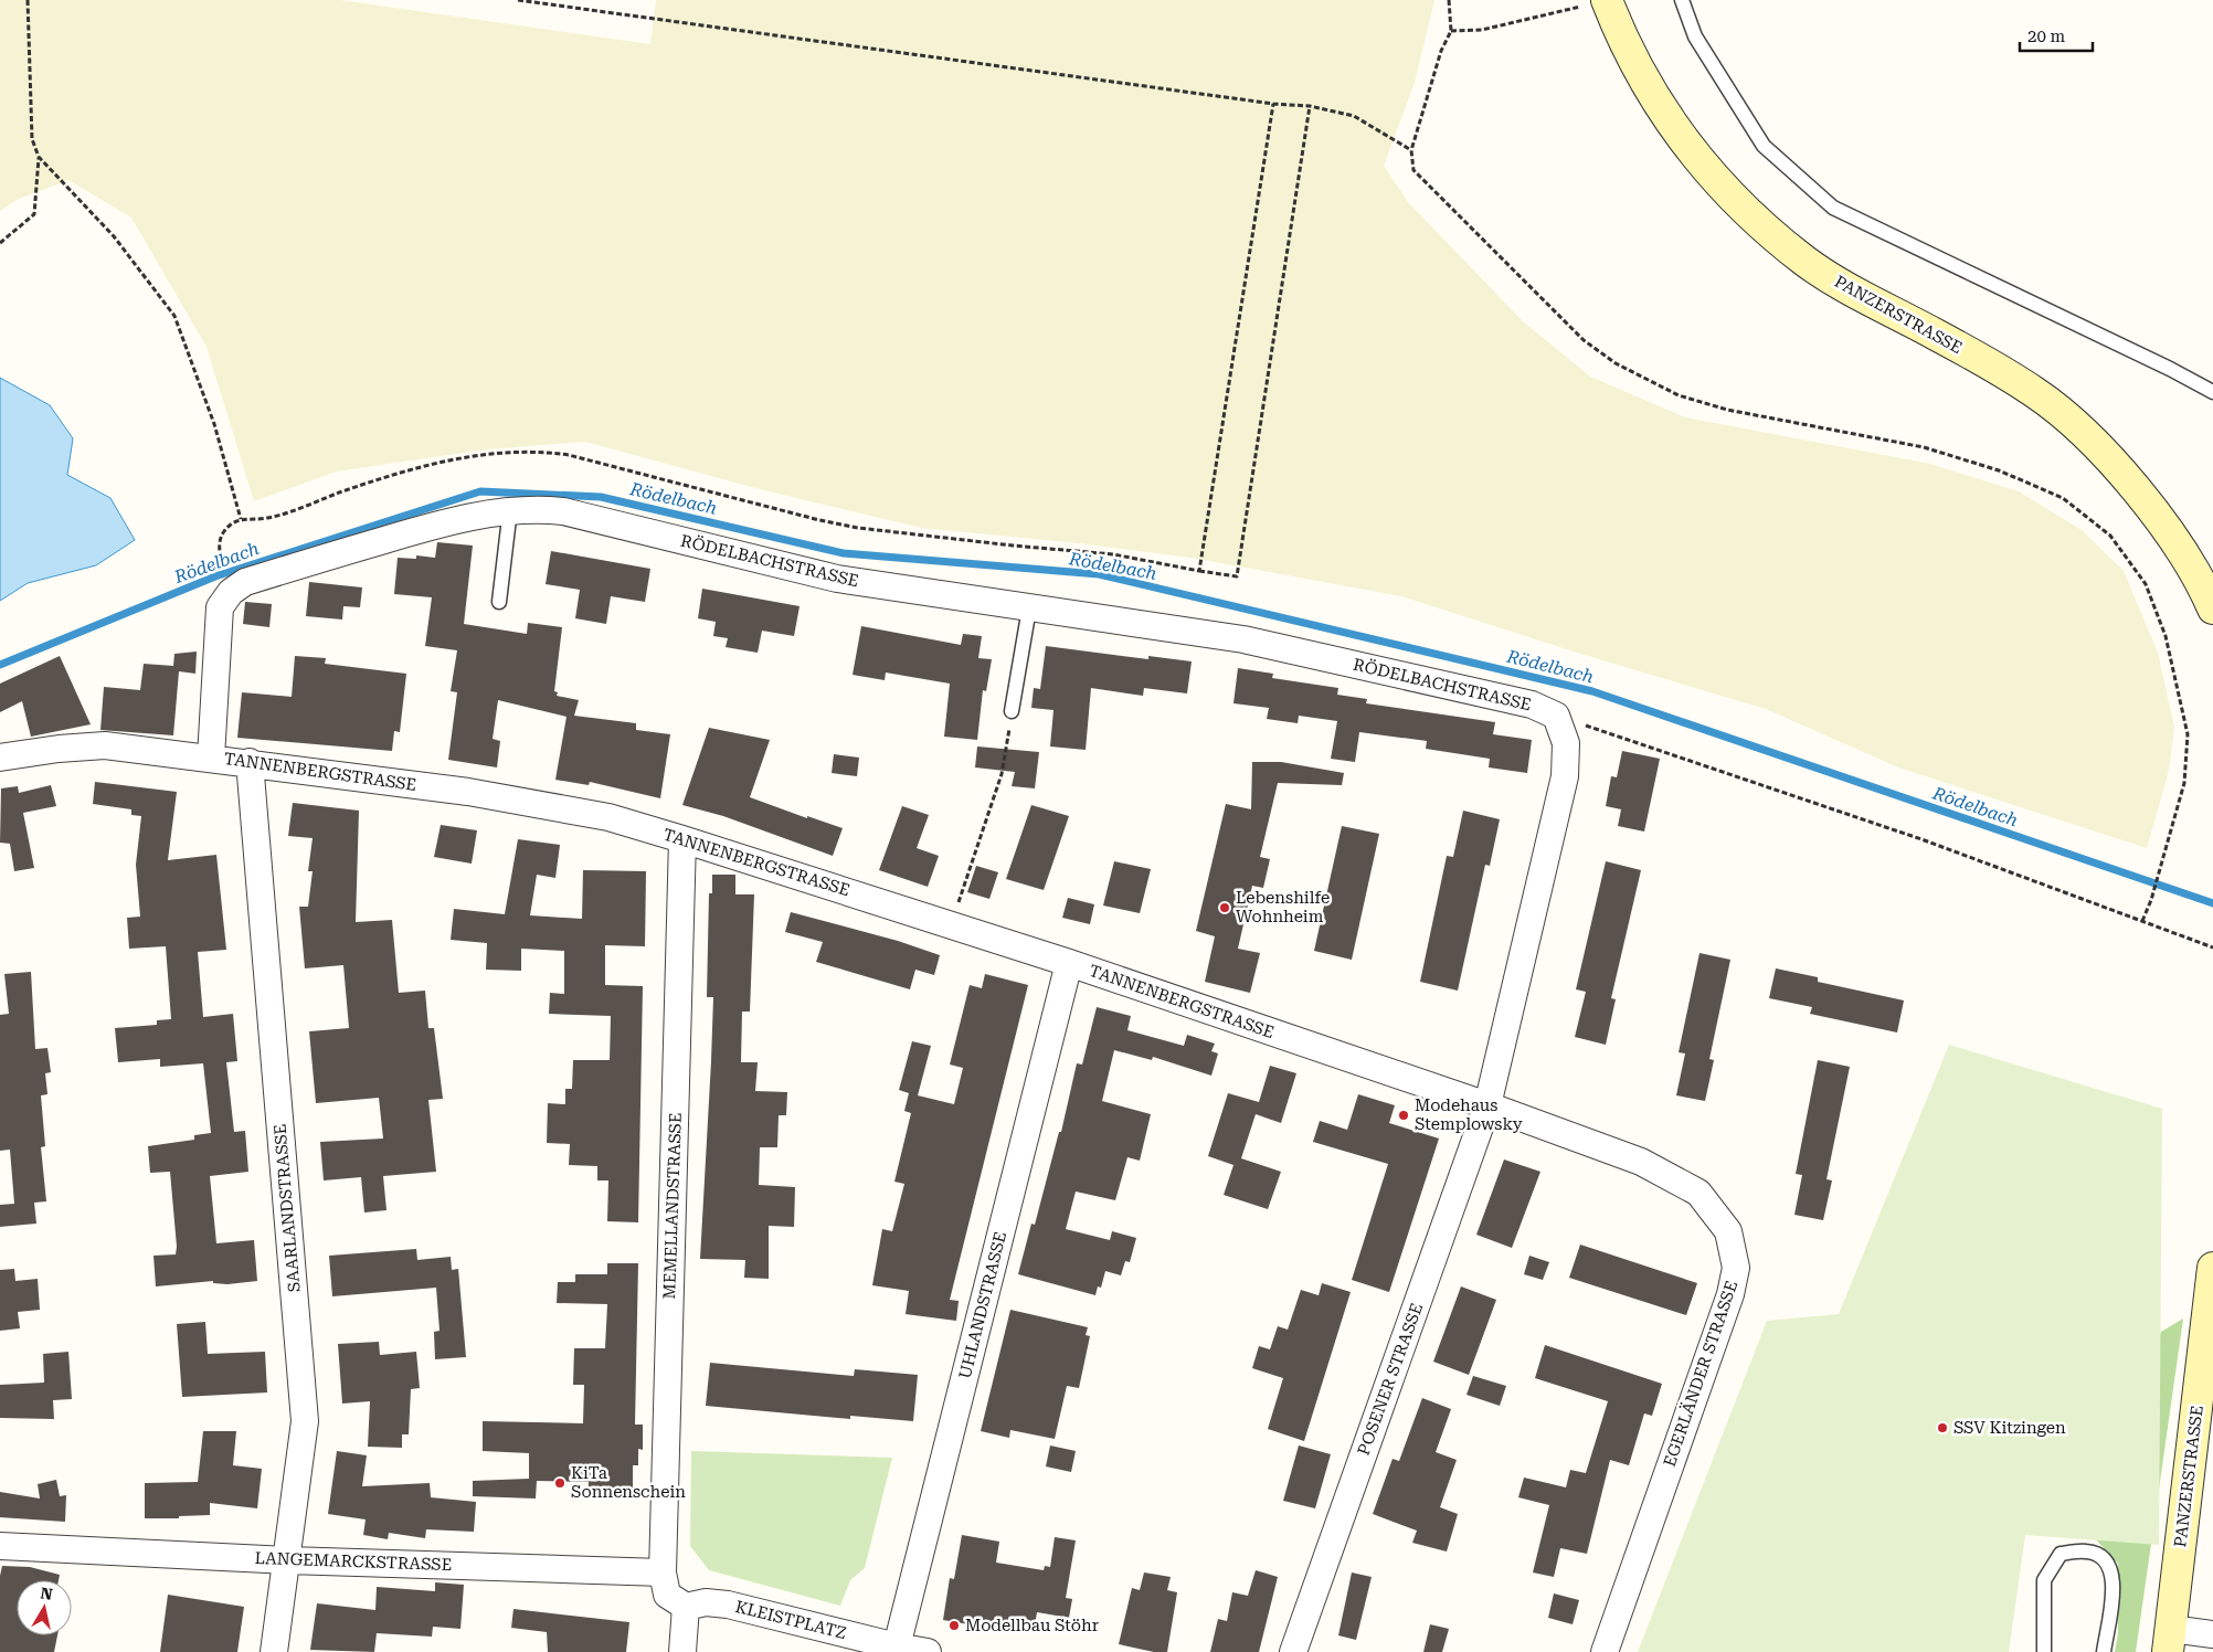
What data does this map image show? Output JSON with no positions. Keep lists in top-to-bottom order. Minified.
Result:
{"streets":{"main road":["PANZERSTRASSE"],"street":["RÖDELBACHSTRASSE","TANNENBERGSTRASSE","MEMELLANDSTRASSE","SAARLANDSTRASSE","UHLANDSTRASSE","EGERLÄNDER STRASSE","POSENER STRASSE","LANGEMARCKSTRASSE","KLEISTPLATZ"]},"crossings":[["RÖDELBACHSTRASSE","TANNENBERGSTRASSE"],["TANNENBERGSTRASSE","MEMELLANDSTRASSE"],["TANNENBERGSTRASSE","SAARLANDSTRASSE"],["TANNENBERGSTRASSE","UHLANDSTRASSE"],["TANNENBERGSTRASSE","EGERLÄNDER STRASSE"],["TANNENBERGSTRASSE","POSENER STRASSE"],["MEMELLANDSTRASSE","LANGEMARCKSTRASSE"],["SAARLANDSTRASSE","LANGEMARCKSTRASSE"],["UHLANDSTRASSE","KLEISTPLATZ"],["EGERLÄNDER STRASSE","POSENER STRASSE"]],"water":["Rödelbach"],"places":["Lebenshilfe Wohnheim","Modehaus Stemplowsky","SSV Kitzingen","KiTa Sonnenschein","Modellbau Stöhr"],"scale_bar":"20 m","north":"top"}
